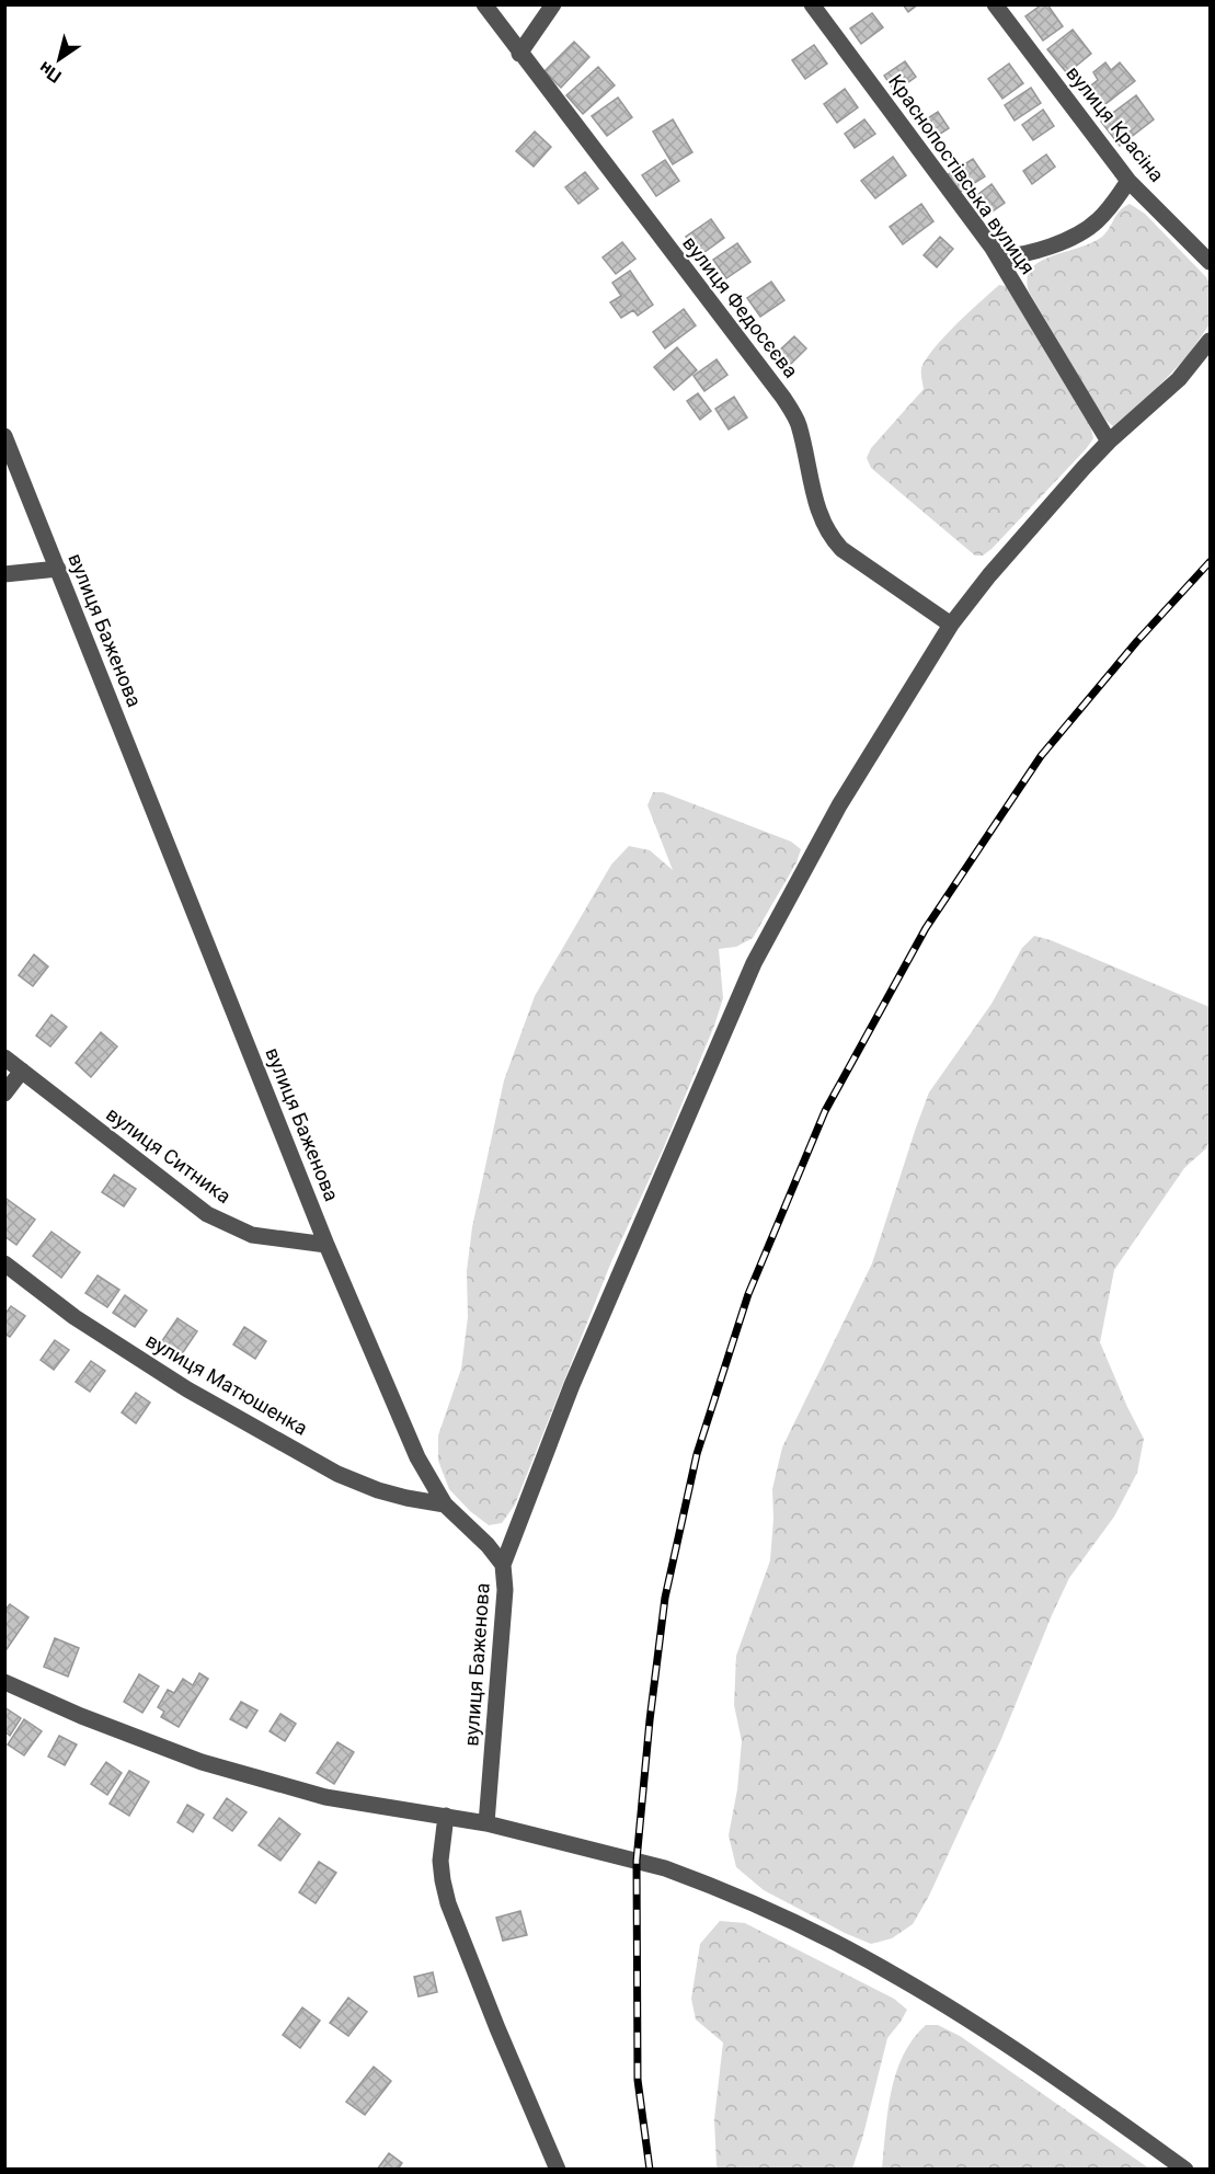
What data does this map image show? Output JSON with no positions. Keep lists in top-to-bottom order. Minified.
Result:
{"streets":{"street":["вулиця Красіна","Краснопостівська вулиця","вулиця Федосєєва","вулиця Баженова","вулиця Ситника","вулиця Матюшенка"]},"crossings":[["вулиця Баженова","вулиця Ситника"],["вулиця Баженова","вулиця Матюшенка"]],"north":"bottom left"}
